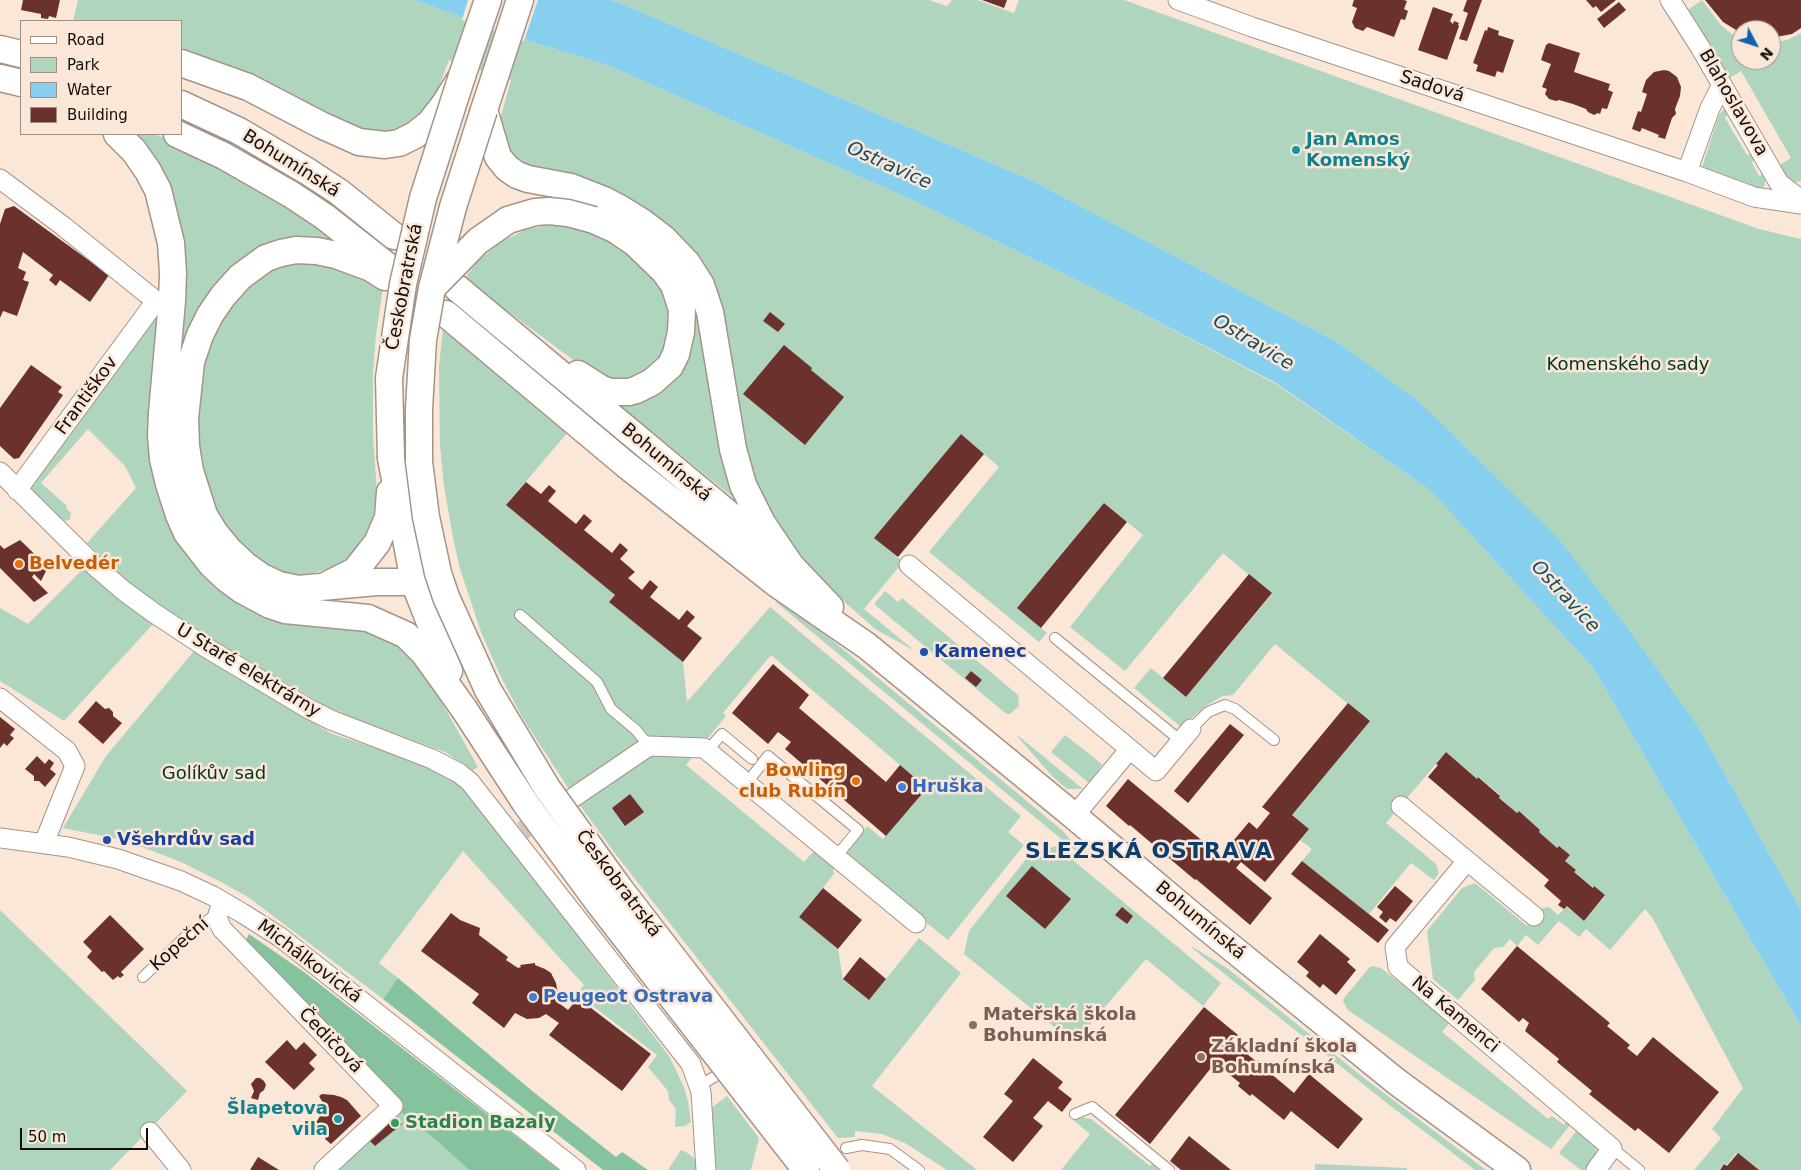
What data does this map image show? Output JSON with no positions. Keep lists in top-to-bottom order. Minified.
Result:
{"streets":{"main road":["Bohumínská","Českobratrská"],"street":["Sadová","Blahoslavova","Františkov","U Staré elektrárny","Michálkovická","Na Kamenci","Čedičová"],"lane":["Kopeční"]},"crossings":[["Františkov","U Staré elektrárny"],["Kopeční","Michálkovická"],["Kopeční","Čedičová"],["Michálkovická","Čedičová"]],"districts":["SLEZSKÁ OSTRAVA"],"water":["Ostravice"],"parks":["Komenského sady","Golíkův sad"],"places":["Jan Amos Komenský","Belvedér","Kamenec","Bowling club Rubín","Hruška","Všehrdův sad","Peugeot Ostrava","Mateřská škola Bohumínská","Základní škola Bohumínská","Šlapetova vila","Stadion Bazaly"],"legend":["Road","Park","Water","Building"],"scale_bar":"50 m","north":"bottom right"}
